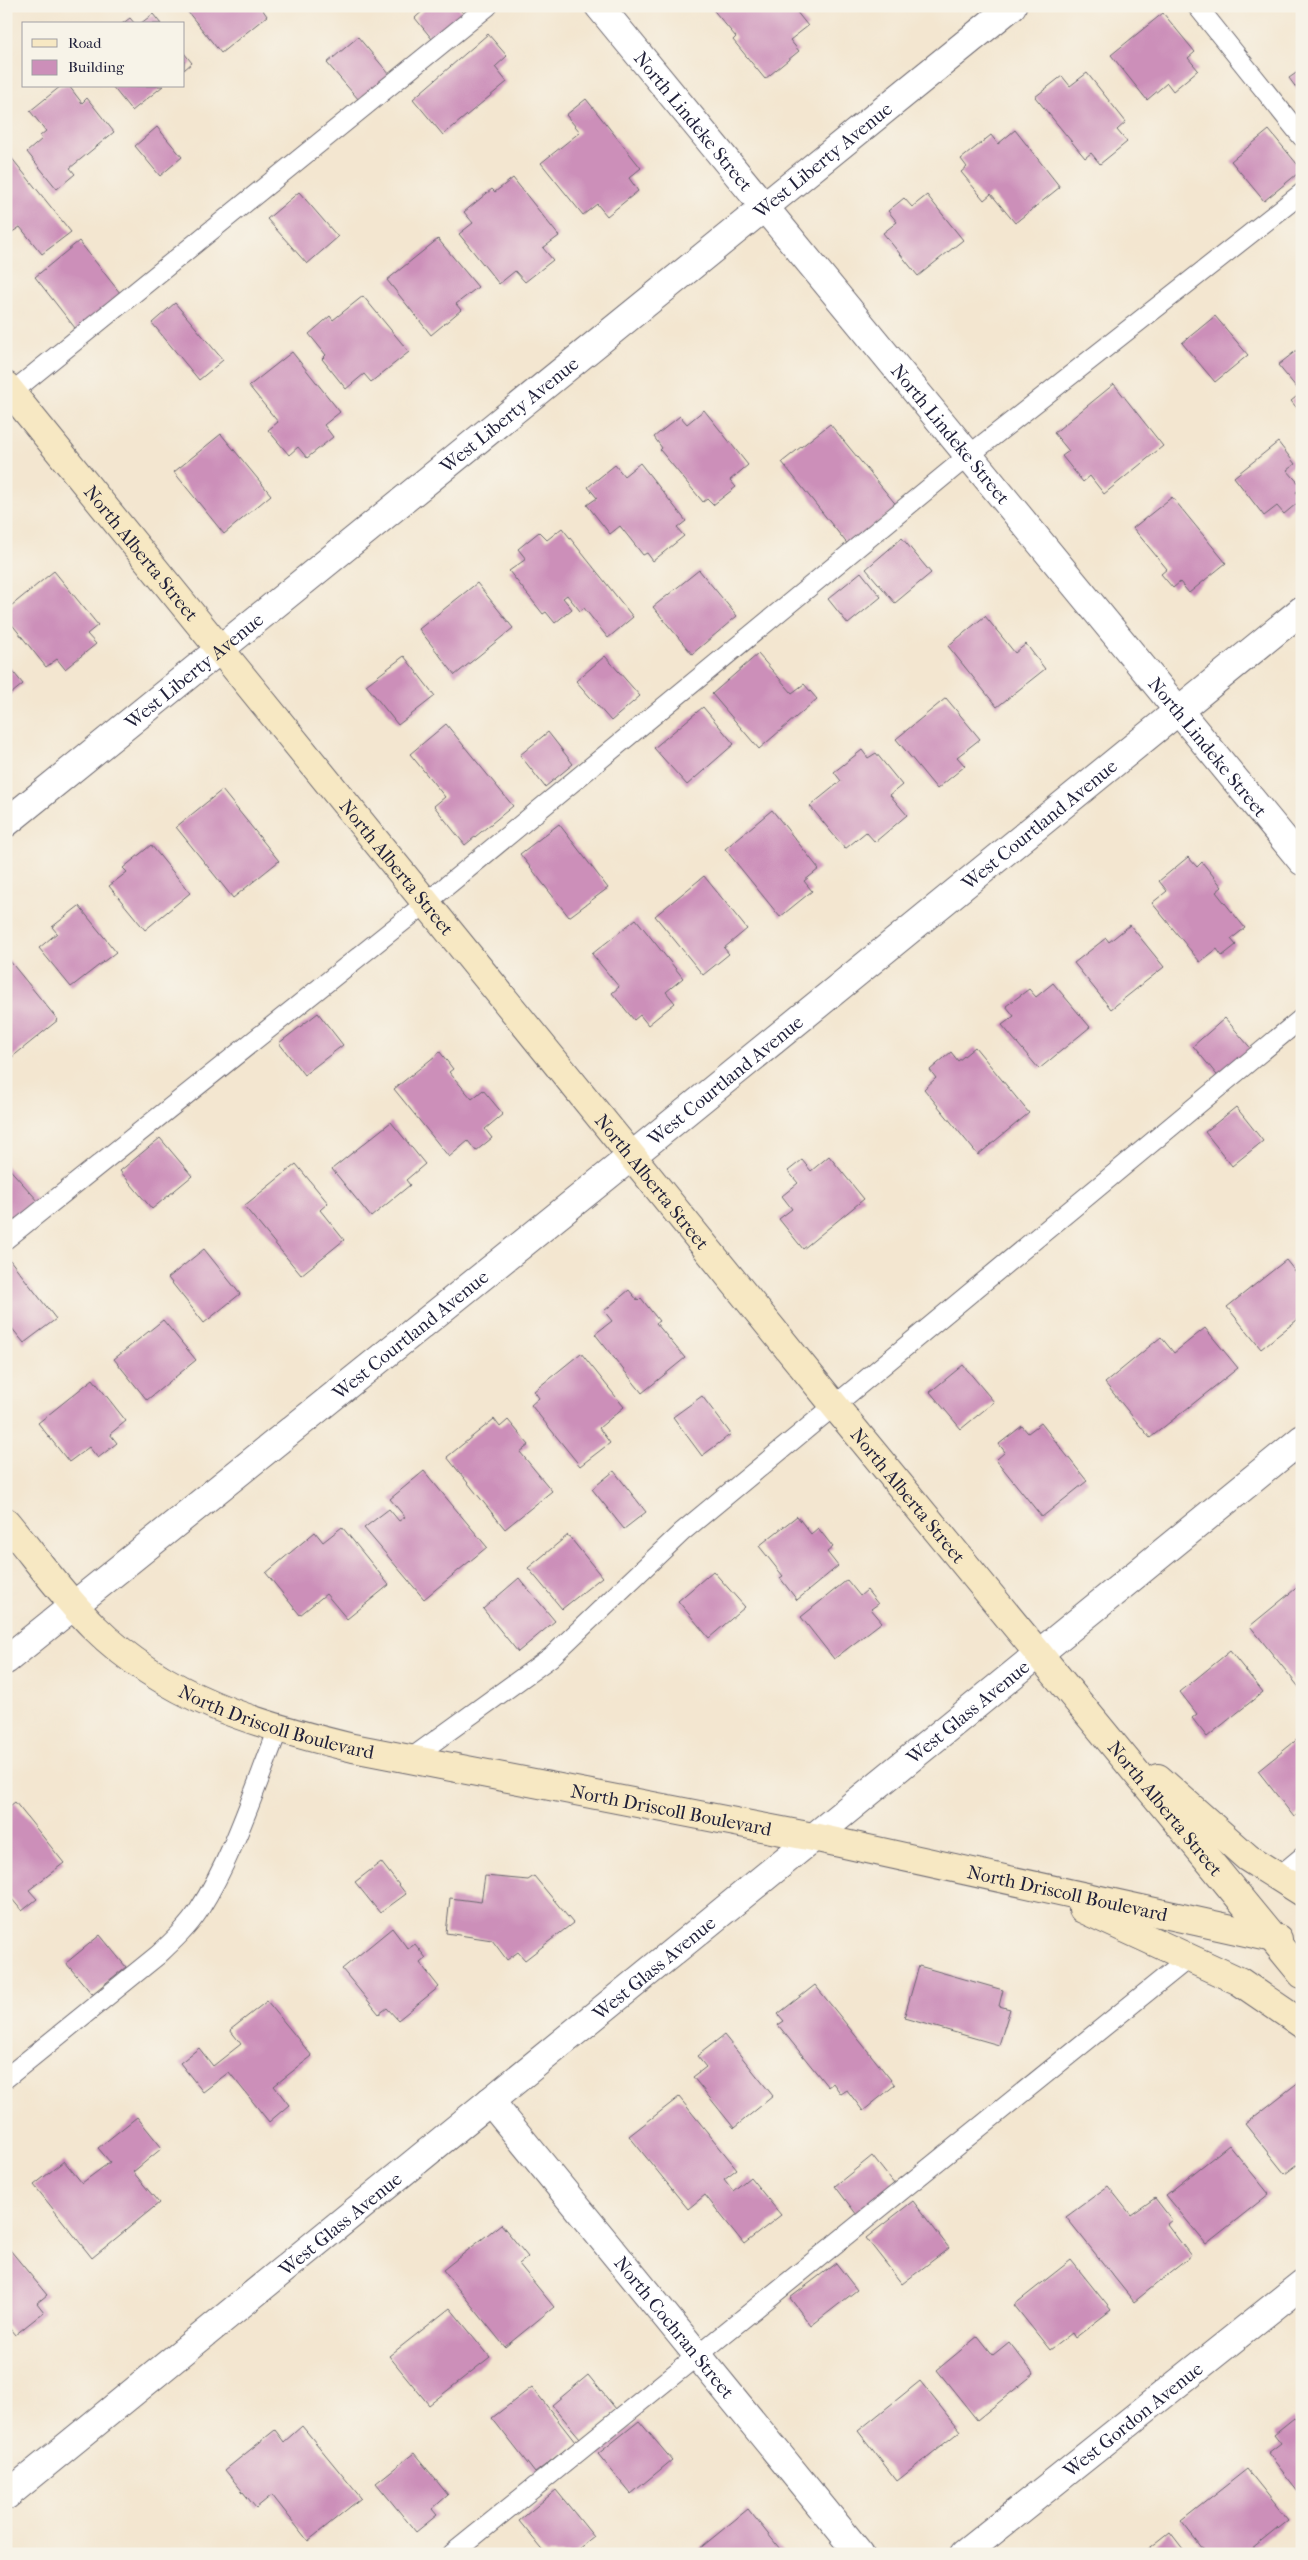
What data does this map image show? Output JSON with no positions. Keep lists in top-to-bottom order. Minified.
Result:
{"streets":{"main road":["North Alberta Street","North Driscoll Boulevard"],"street":["North Lindeke Street","West Liberty Avenue","West Courtland Avenue","West Glass Avenue","North Cochran Street","West Gordon Avenue"]},"crossings":[["North Lindeke Street","West Liberty Avenue"],["North Lindeke Street","West Courtland Avenue"],["West Liberty Avenue","North Alberta Street"],["North Alberta Street","West Courtland Avenue"],["North Alberta Street","West Glass Avenue"],["North Alberta Street","North Driscoll Boulevard"],["West Courtland Avenue","North Driscoll Boulevard"],["West Glass Avenue","North Driscoll Boulevard"],["West Glass Avenue","North Cochran Street"]],"legend":["Road","Building"]}
